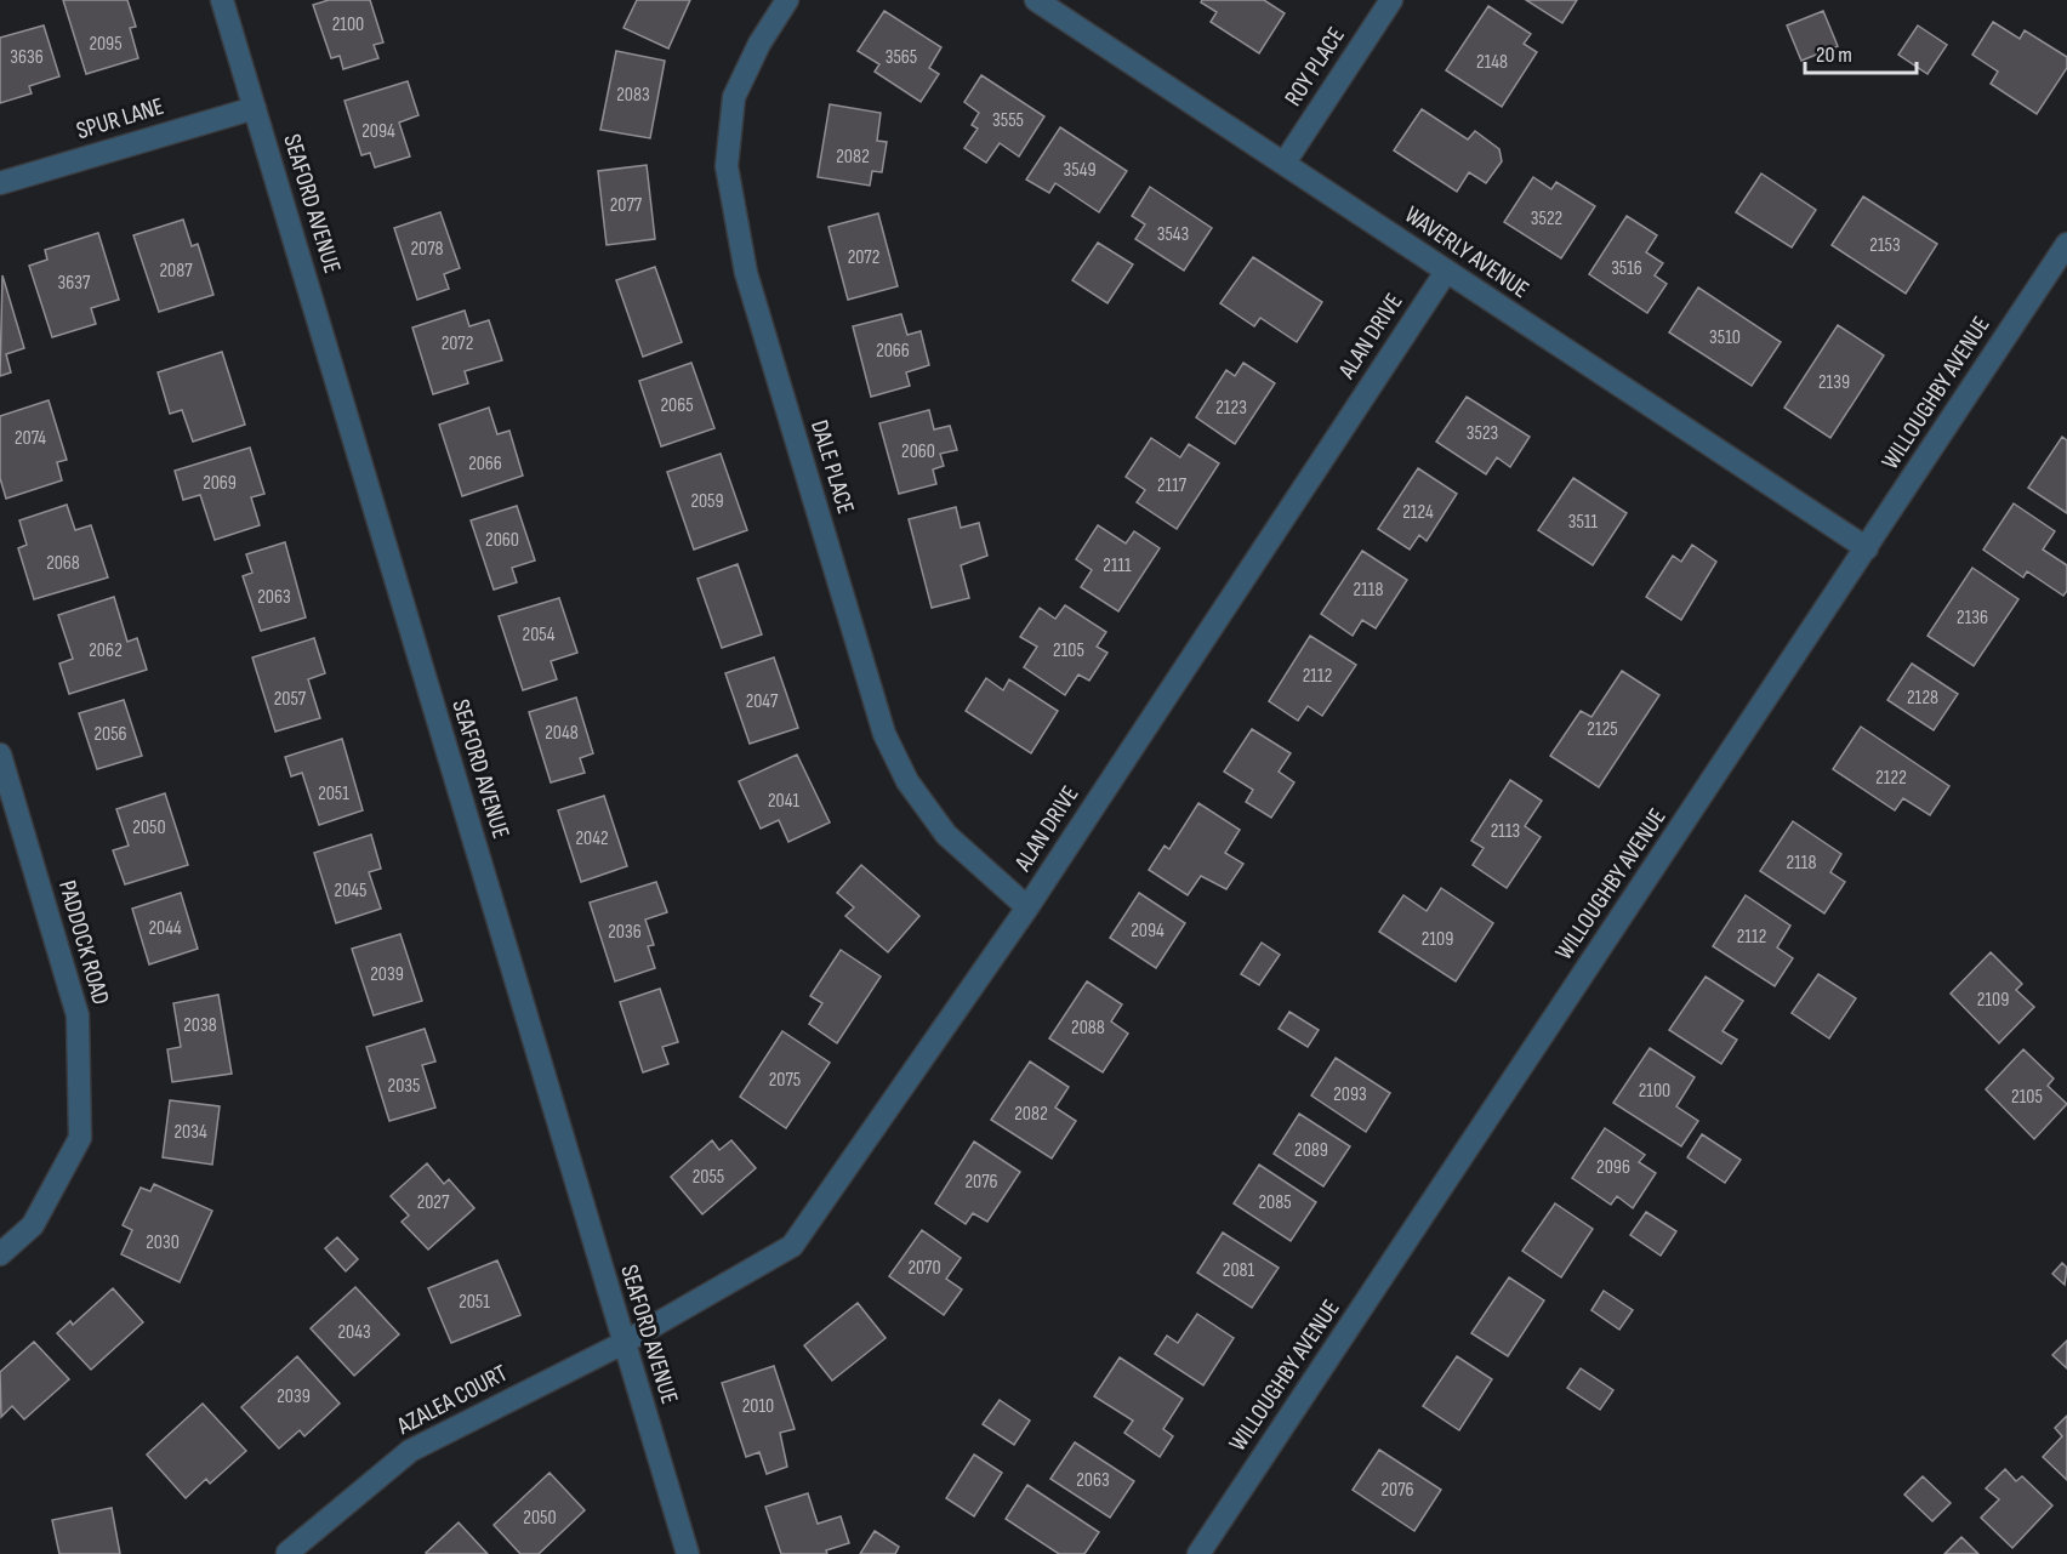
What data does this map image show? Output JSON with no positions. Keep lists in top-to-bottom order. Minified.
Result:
{"streets":{"street":["ROY PLACE","SPUR LANE","SEAFORD AVENUE","WAVERLY AVENUE","ALAN DRIVE","WILLOUGHBY AVENUE","DALE PLACE","PADDOCK ROAD","AZALEA COURT"]},"crossings":[["ROY PLACE","WAVERLY AVENUE"],["SPUR LANE","SEAFORD AVENUE"],["SEAFORD AVENUE","ALAN DRIVE"],["SEAFORD AVENUE","AZALEA COURT"],["WAVERLY AVENUE","ALAN DRIVE"],["WAVERLY AVENUE","WILLOUGHBY AVENUE"],["ALAN DRIVE","DALE PLACE"],["ALAN DRIVE","AZALEA COURT"]],"house_numbers":["2100","2095","3636","3565","2148","2083","3555","2094","2082","3549","2077","3522","3543","2153","2078","2072","3516","2087","3637","3510","2072","2066","2139","2065","2123","3523","2074","2060","2066","2069","2117","2059","2124","3511","2060","2068","2111","2118","2063","2136","2054","2062","2105","2112","2128","2057","2047","2125","2048","2056","2122","2051","2041","2050","2113","2042","2118","2045","2044","2094","2036","2112","2109","2039","2109","2038","2088","2075","2035","2100","2093","2105","2082","2034","2089","2096","2055","2076","2027","2085","2030","2070","2081","2051","2043","2039","2010","2063","2076","2050"],"scale_bar":"20 m"}
